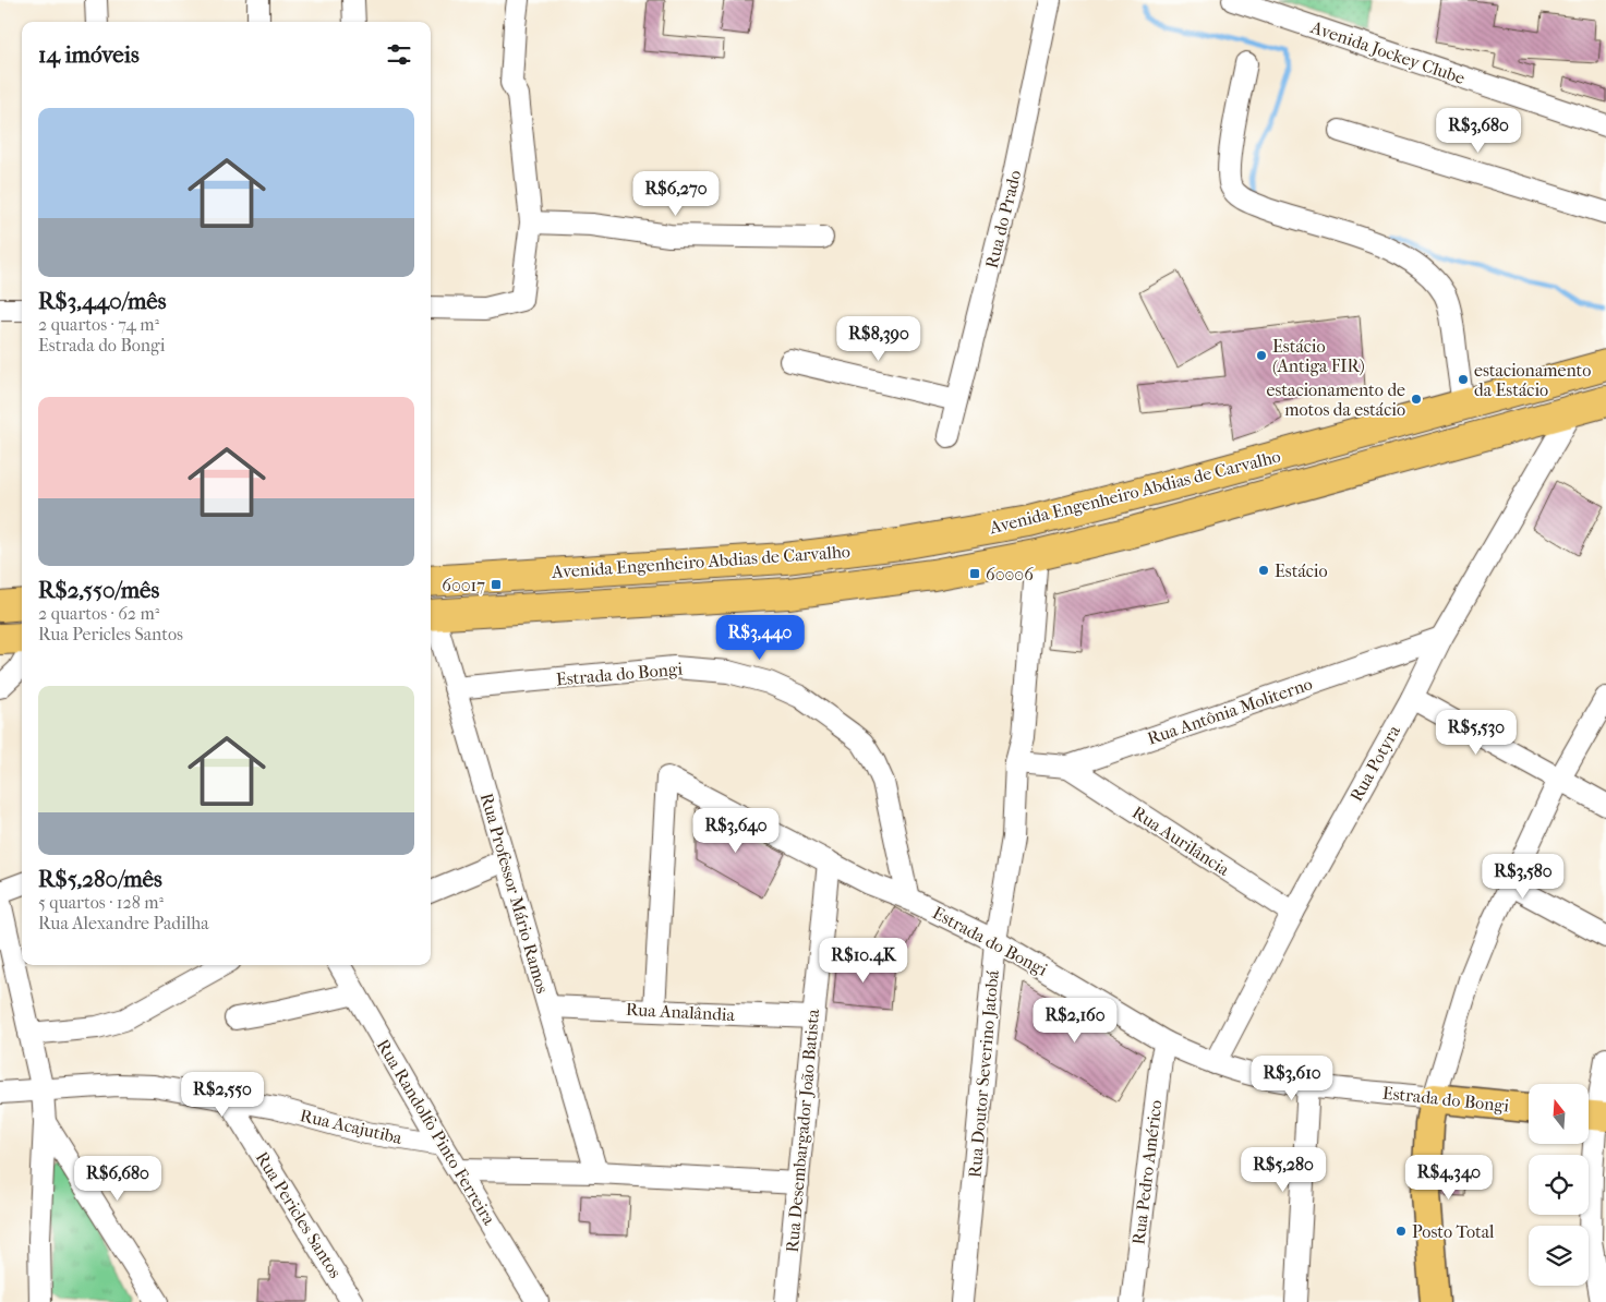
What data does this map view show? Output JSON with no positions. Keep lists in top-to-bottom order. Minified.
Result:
{"streets":{"highway":["Avenida Engenheiro Abdias de Carvalho"],"main road":["Estrada do Bongi"],"street":["Avenida Jockey Clube","Rua do Prado","Rua Antônia Moliterno","Rua Potyra","Rua Aurilância","Rua Professor Mário Ramos","Rua Analândia","Rua Doutor Severino Jatobá","Rua Acajutiba","Rua Desembargador João Batista","Rua Randolfo Pinto Ferreira","Rua Pedro Américo","Rua Pericles Santos"]},"crossings":[["Avenida Engenheiro Abdias de Carvalho","Rua Potyra"],["Avenida Engenheiro Abdias de Carvalho","Rua Doutor Severino Jatobá"],["Estrada do Bongi","Rua Potyra"],["Estrada do Bongi","Rua Professor Mário Ramos"],["Estrada do Bongi","Rua Analândia"],["Estrada do Bongi","Rua Doutor Severino Jatobá"],["Estrada do Bongi","Rua Desembargador João Batista"],["Estrada do Bongi","Rua Pedro Américo"],["Rua Antônia Moliterno","Rua Potyra"],["Rua Antônia Moliterno","Rua Aurilância"],["Rua Antônia Moliterno","Rua Doutor Severino Jatobá"],["Rua Potyra","Rua Aurilância"],["Rua Professor Mário Ramos","Rua Analândia"],["Rua Analândia","Rua Desembargador João Batista"],["Rua Acajutiba","Rua Randolfo Pinto Ferreira"],["Rua Acajutiba","Rua Pericles Santos"]],"places":{"other":["Estácio (Antiga FIR)","estacionamento da Estácio","estacionamento de motos da estácio","Estácio","Posto Total"],"transit":["60006","60017"]},"north":"top","page":{"heading":"14 imóveis","list":[{"name":"R$3,440/mês","note":"2 quartos · 74 m² · Estrada do Bongi"},{"name":"R$2,550/mês","note":"2 quartos · 62 m² · Rua Pericles Santos"},{"name":"R$5,280/mês","note":"5 quartos · 128 m² · Rua Alexandre Padilha"}],"price":["R$3,680","R$6,270","R$8,390","R$3,440","R$5,530","R$3,640","R$3,580","R$10.4K","R$2,160","R$3,610","R$2,550","R$5,280","R$4,340","R$6,680"]}}
